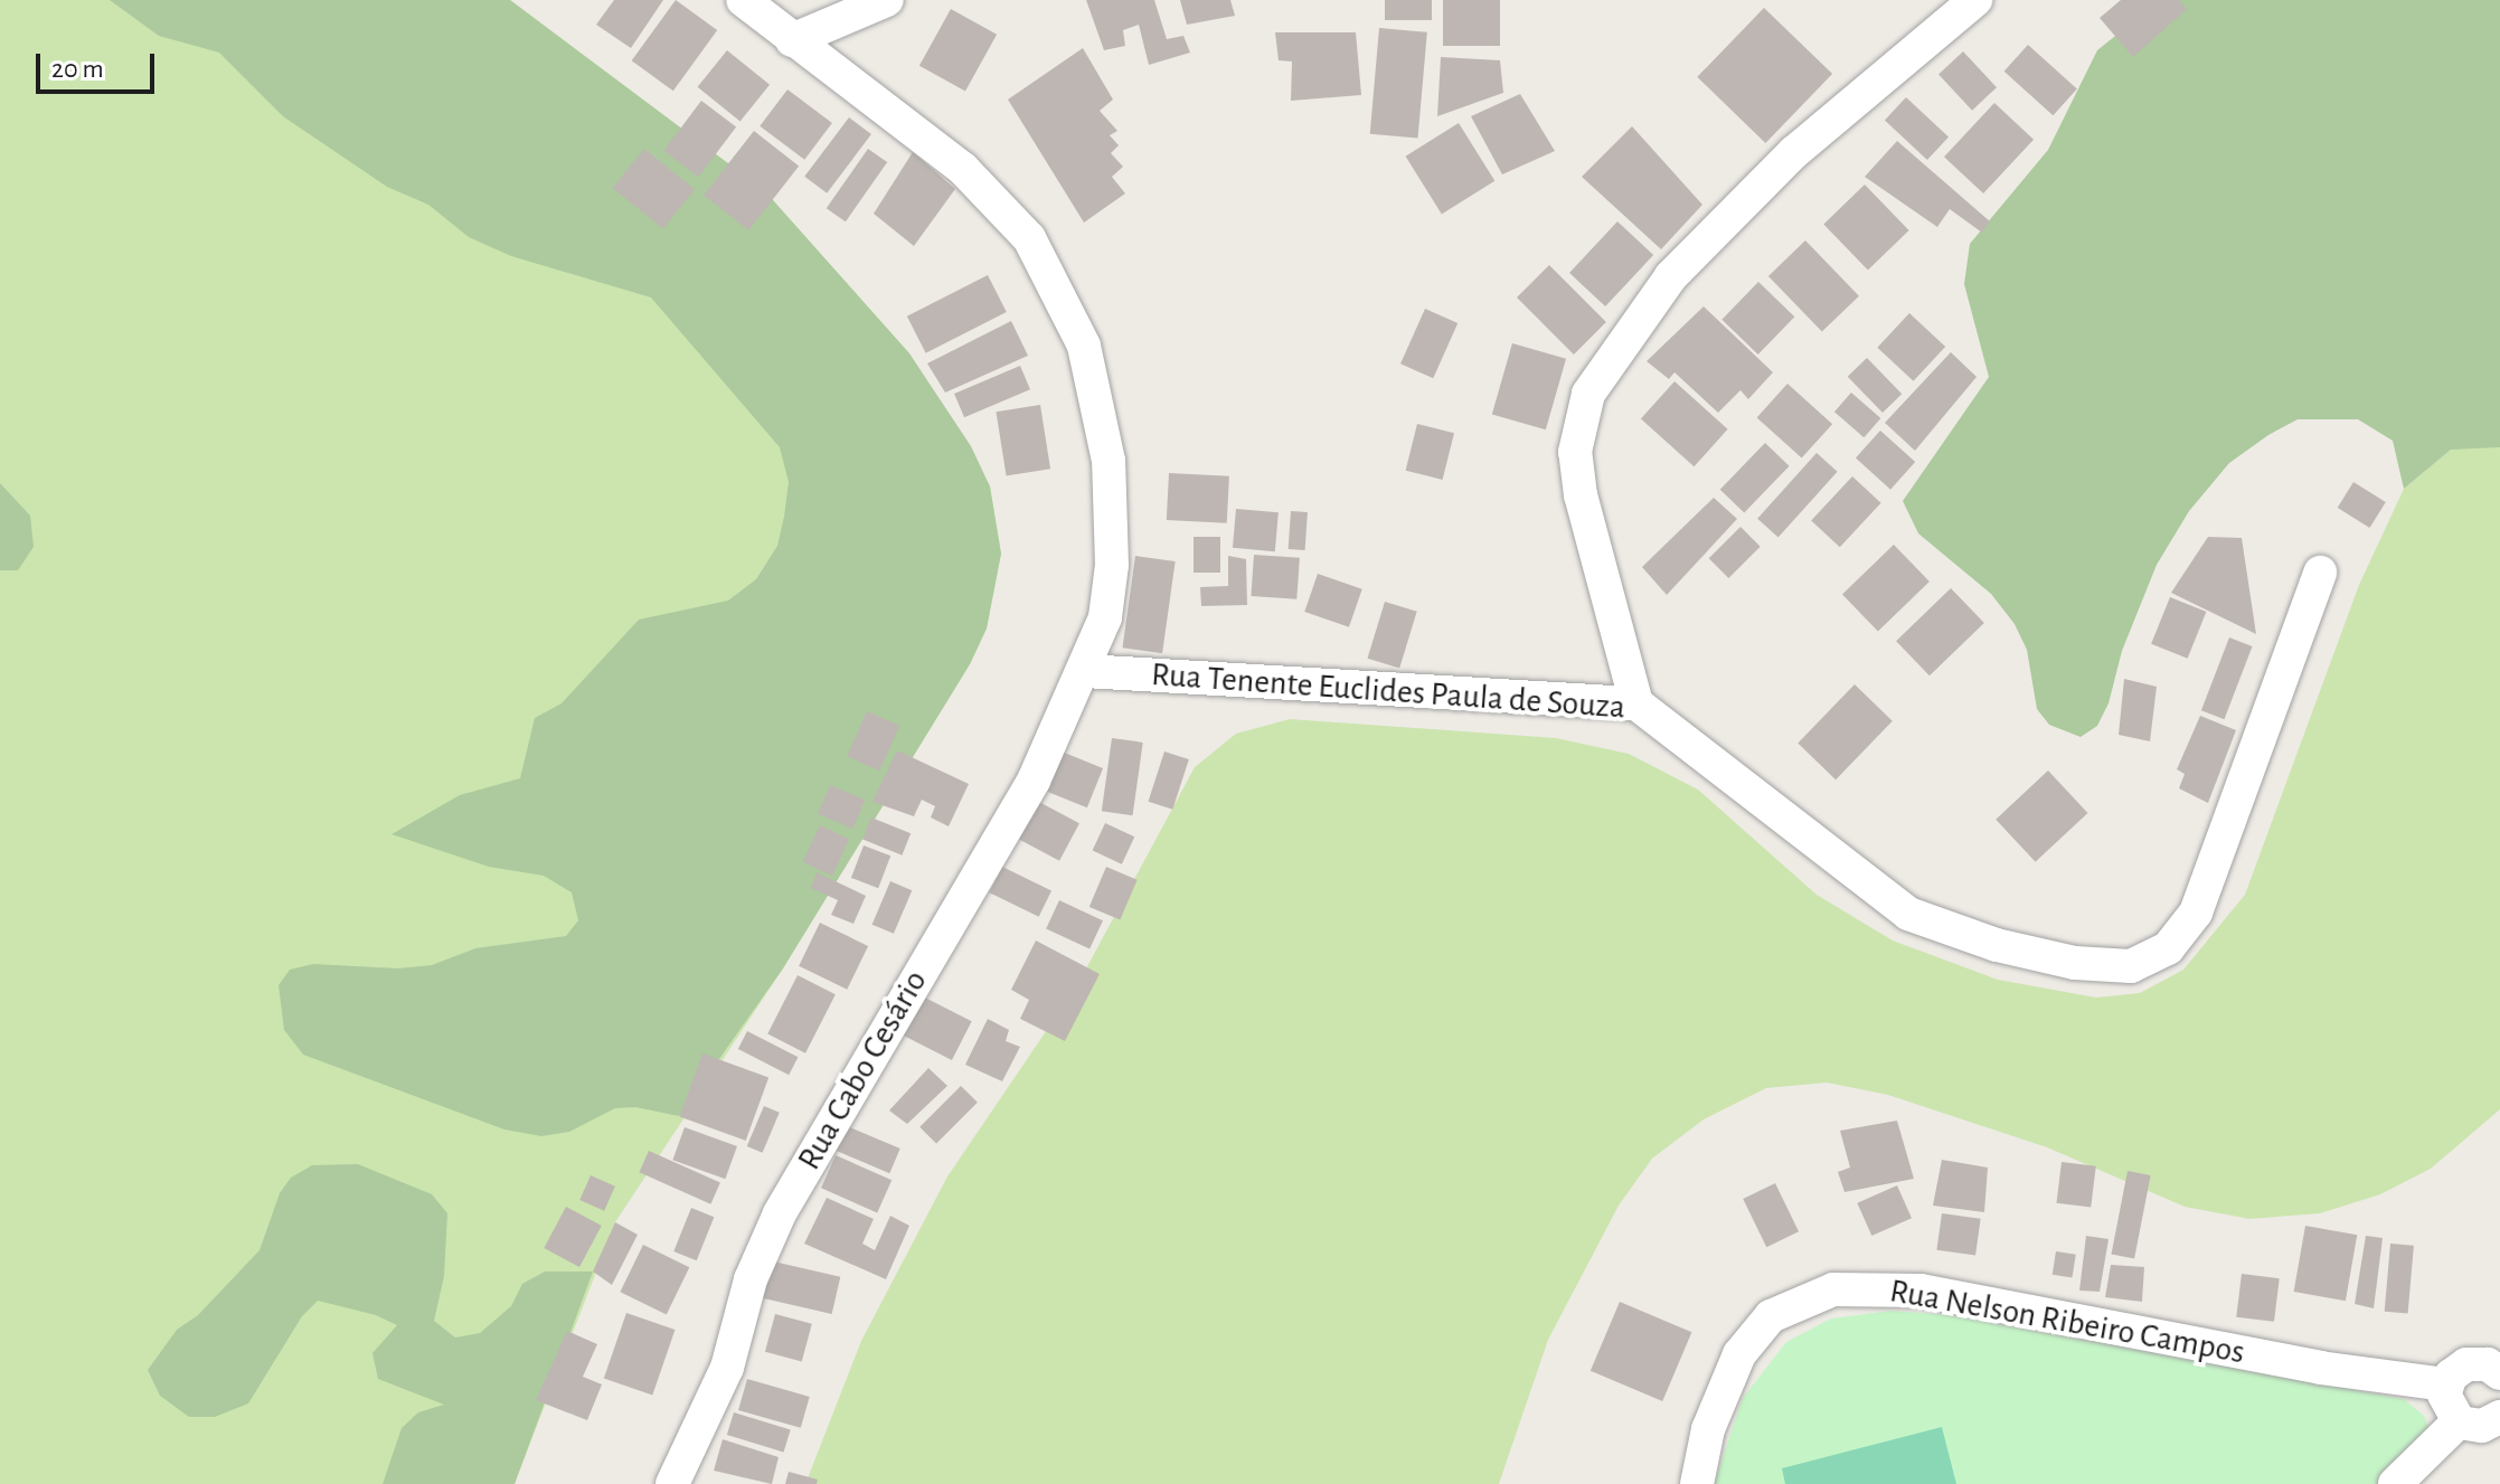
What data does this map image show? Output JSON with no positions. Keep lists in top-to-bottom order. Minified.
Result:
{"streets":{"street":["Rua Tenente Euclides Paula de Souza","Rua Cabo Cesário","Rua Nelson Ribeiro Campos"]},"crossings":[["Rua Tenente Euclides Paula de Souza","Rua Cabo Cesário"]],"scale_bar":"20 m"}
